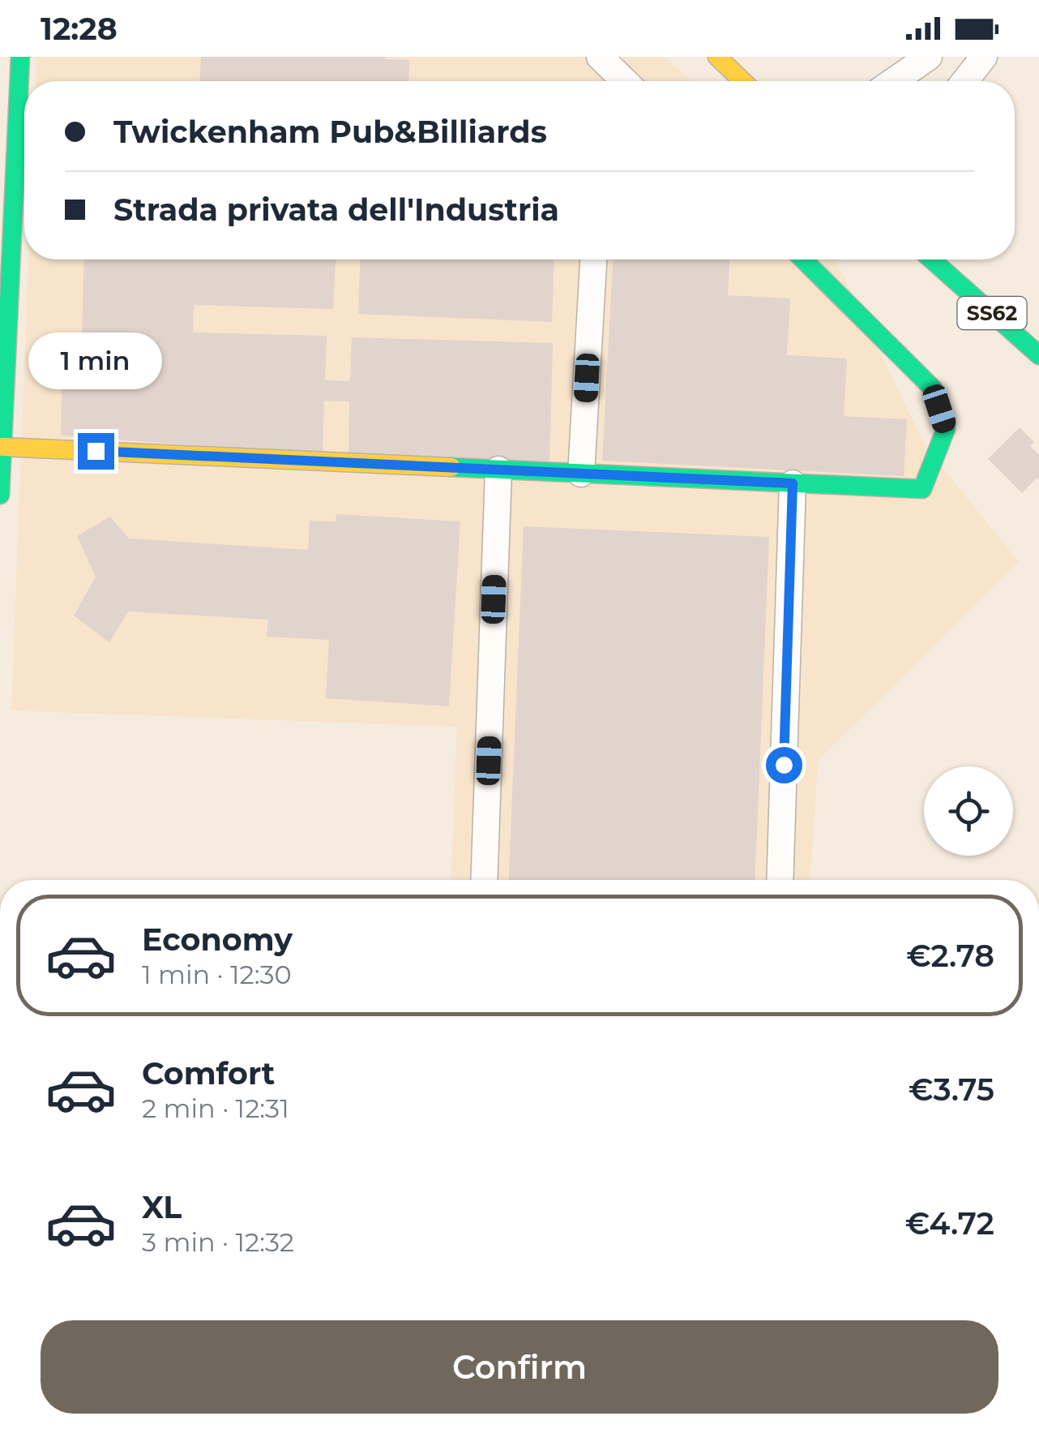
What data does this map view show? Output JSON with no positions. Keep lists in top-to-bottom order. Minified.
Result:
{"streets":{"street":["SS62"]},"page":{"status":"12:28","banner":["Twickenham Pub&Billiards","Strada privata dell'Industria"],"bubble":"1 min","list":[{"name":"Economy","note":"1 min · 12:30","value":"€2.78"},{"name":"Comfort","note":"2 min · 12:31","value":"€3.75"},{"name":"XL","note":"3 min · 12:32","value":"€4.72"}],"buttons":"Confirm"}}
